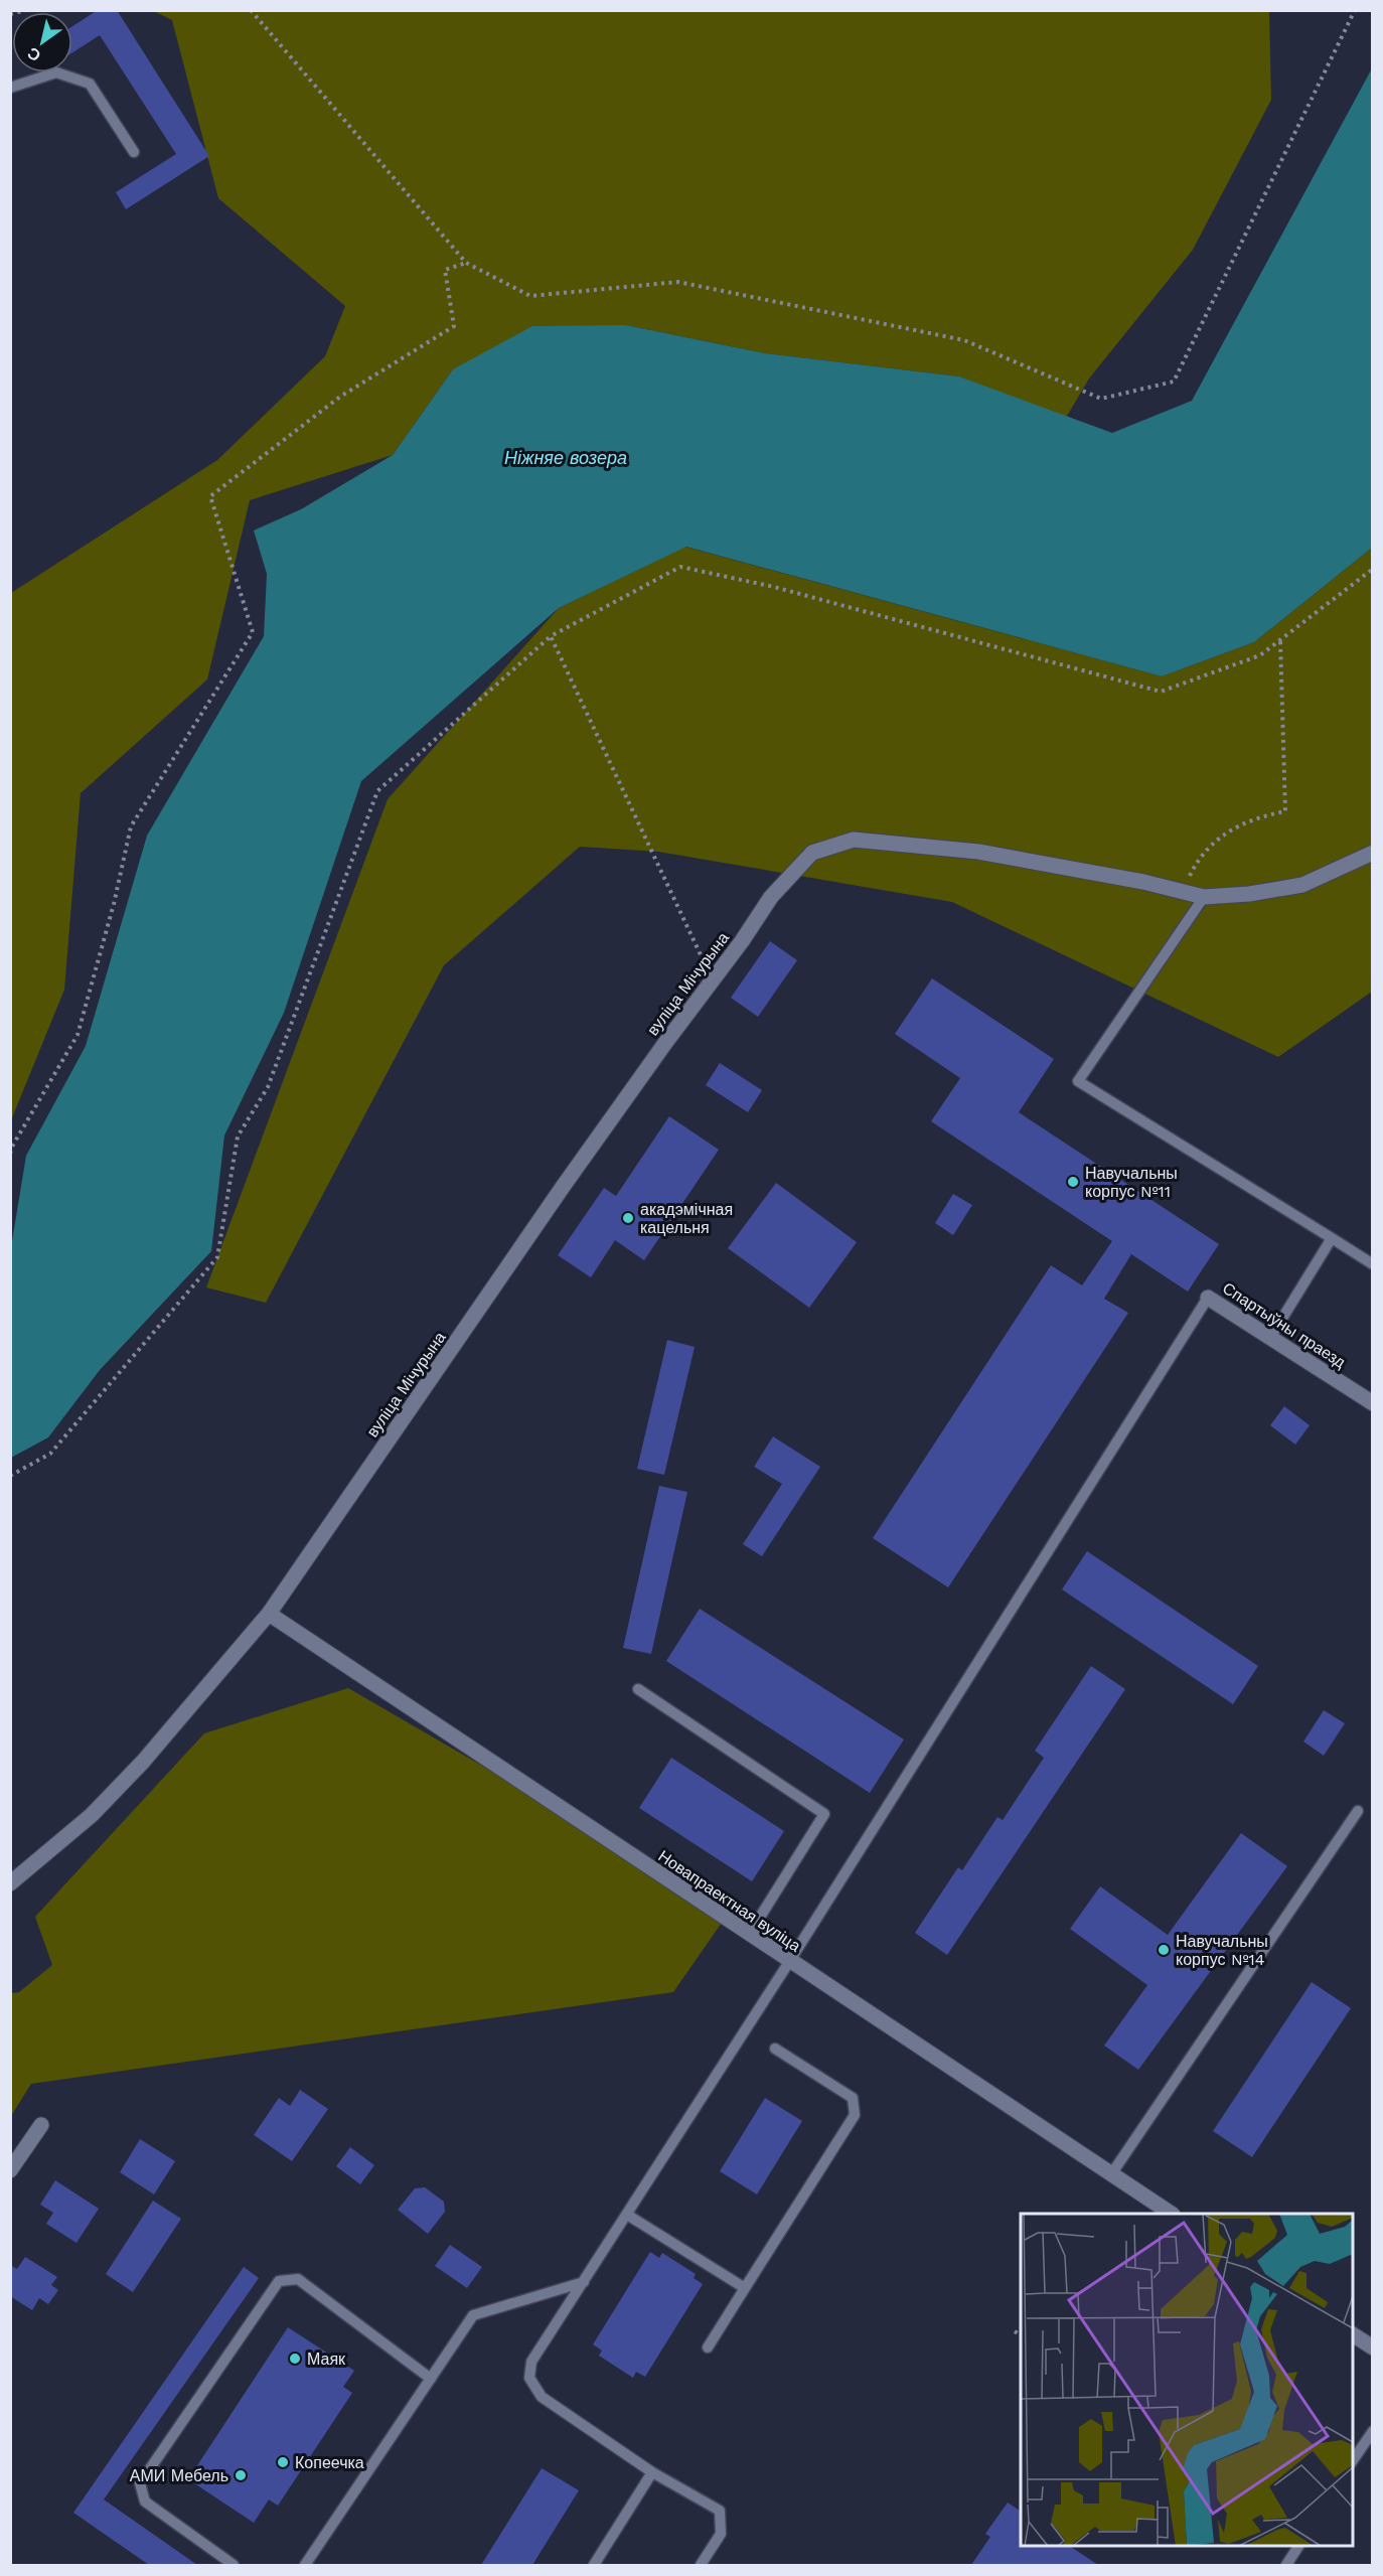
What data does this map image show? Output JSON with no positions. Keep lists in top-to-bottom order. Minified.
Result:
{"streets":{"street":["вуліца Мічурына","Спартыўны праезд","Новапраектная вуліца"]},"crossings":[["вуліца Мічурына","Новапраектная вуліца"]],"water":["Ніжняе возера"],"places":["Навучальны корпус №11","акадэмічная кацельня","Навучальны корпус №14","Маяк","Копеечка","АМИ Мебель"],"north":"bottom left"}
